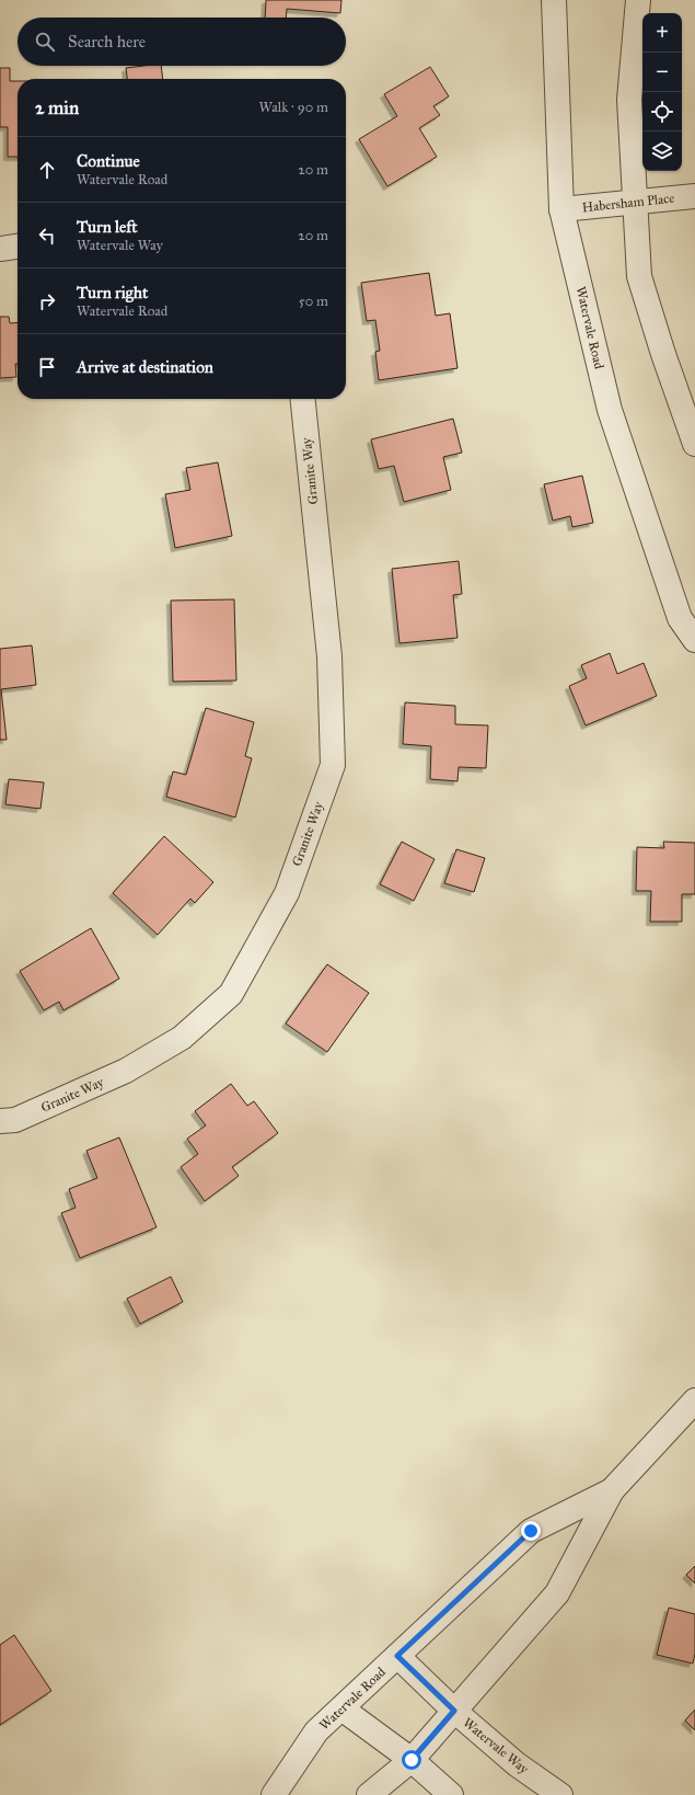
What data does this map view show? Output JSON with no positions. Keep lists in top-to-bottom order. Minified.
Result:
{"streets":{"street":["Habersham Place","Watervale Road","Granite Way","Watervale Way"]},"crossings":[["Habersham Place","Watervale Road"],["Watervale Road","Watervale Way"]],"page":{"map_buttons":["+","−"],"search":"Search here","heading":["2 min","Walk · 90 m"],"list":[["Continue","Watervale Road","20 m"],["Turn left","Watervale Way","20 m"],["Turn right","Watervale Road","50 m"],"Arrive at destination"]}}
